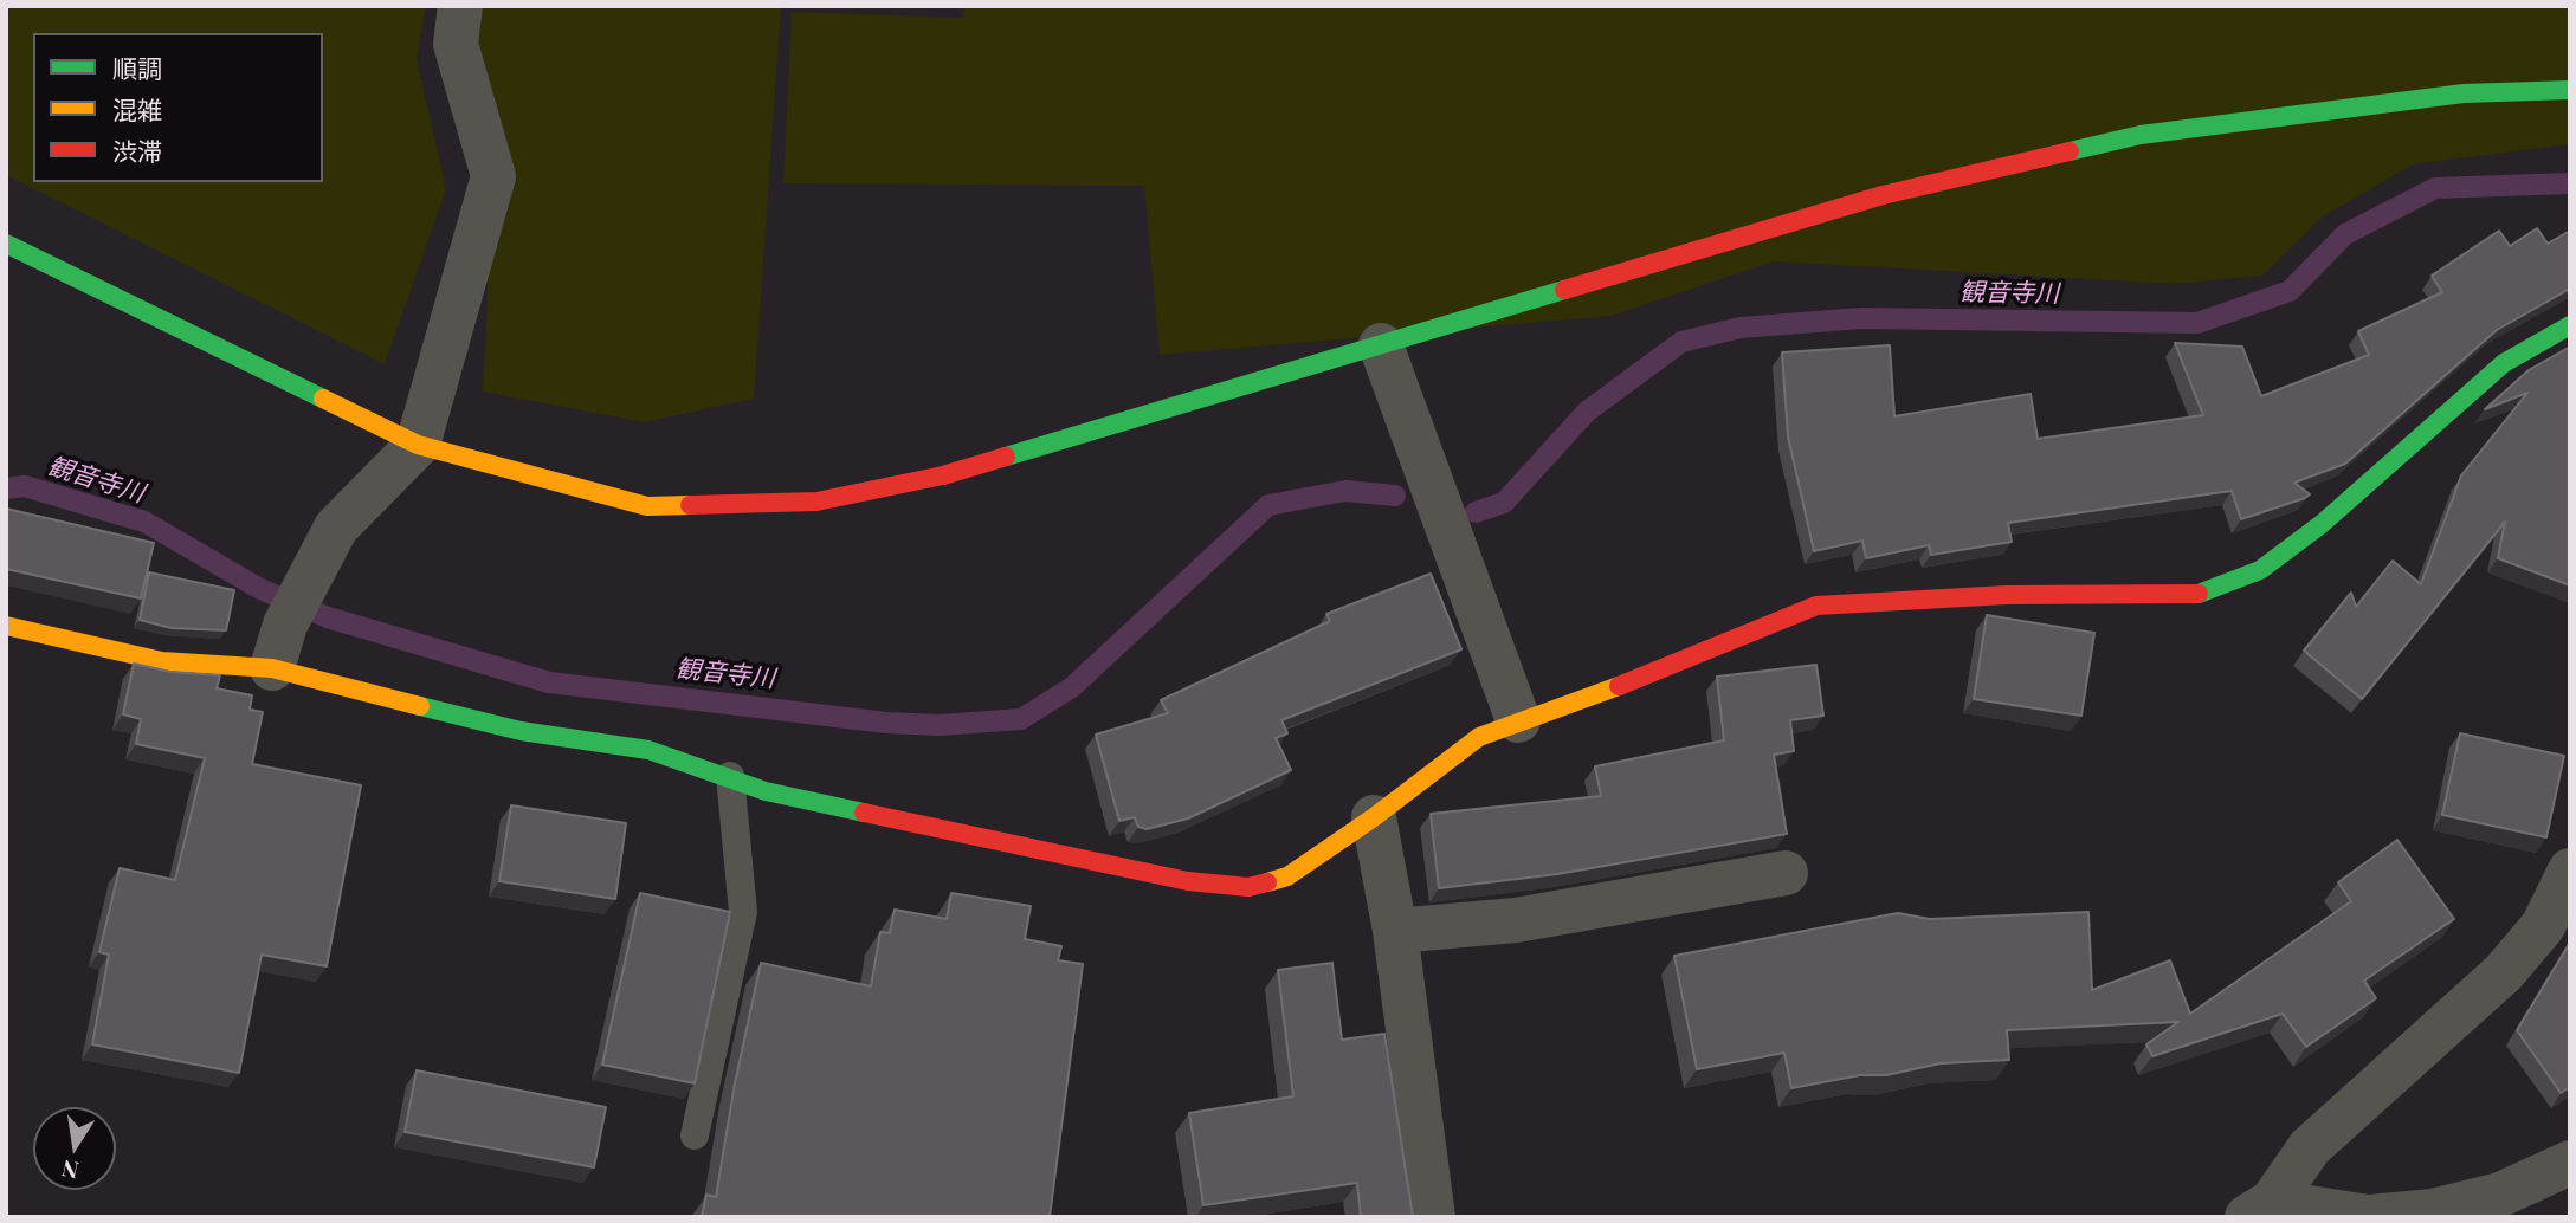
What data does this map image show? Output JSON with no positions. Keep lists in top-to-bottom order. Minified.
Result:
{"water":["観音寺川"],"legend":["順調","混雑","渋滞"],"north":"bottom"}
